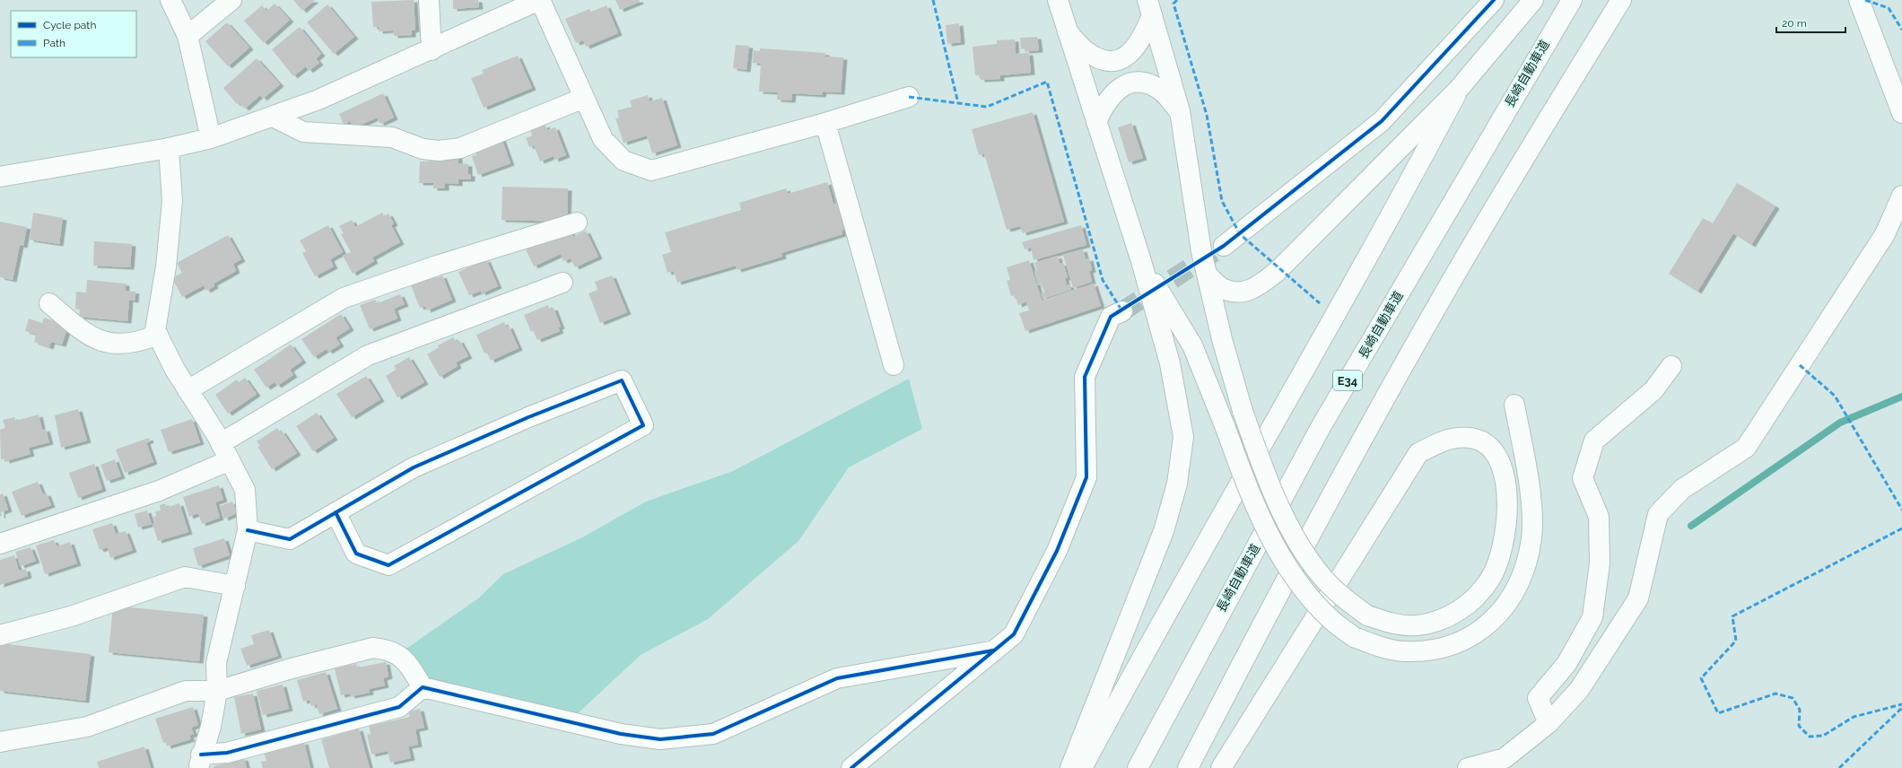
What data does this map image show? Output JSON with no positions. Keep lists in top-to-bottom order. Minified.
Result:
{"streets":{"main road":["長崎自動車道","E34"]},"legend":["Cycle path","Path"],"scale_bar":"20 m"}
